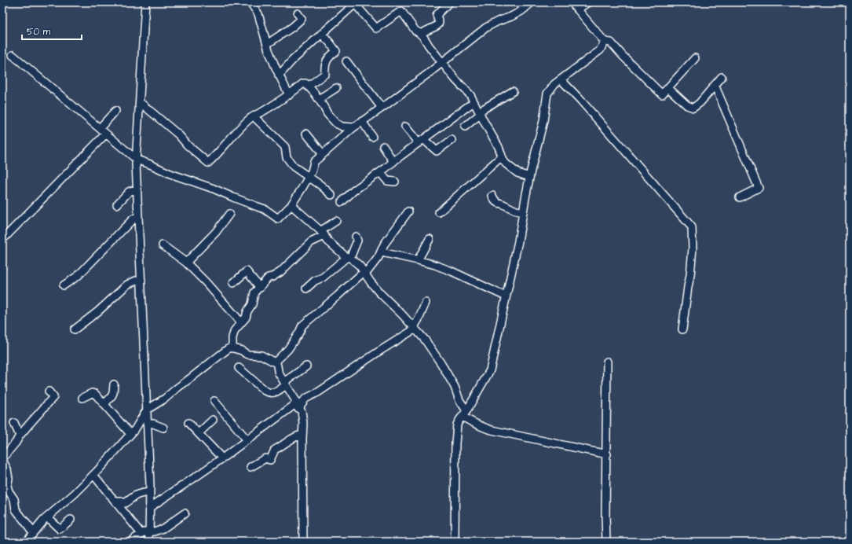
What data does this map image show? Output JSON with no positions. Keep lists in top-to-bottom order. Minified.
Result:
{"scale_bar":"50 m"}
